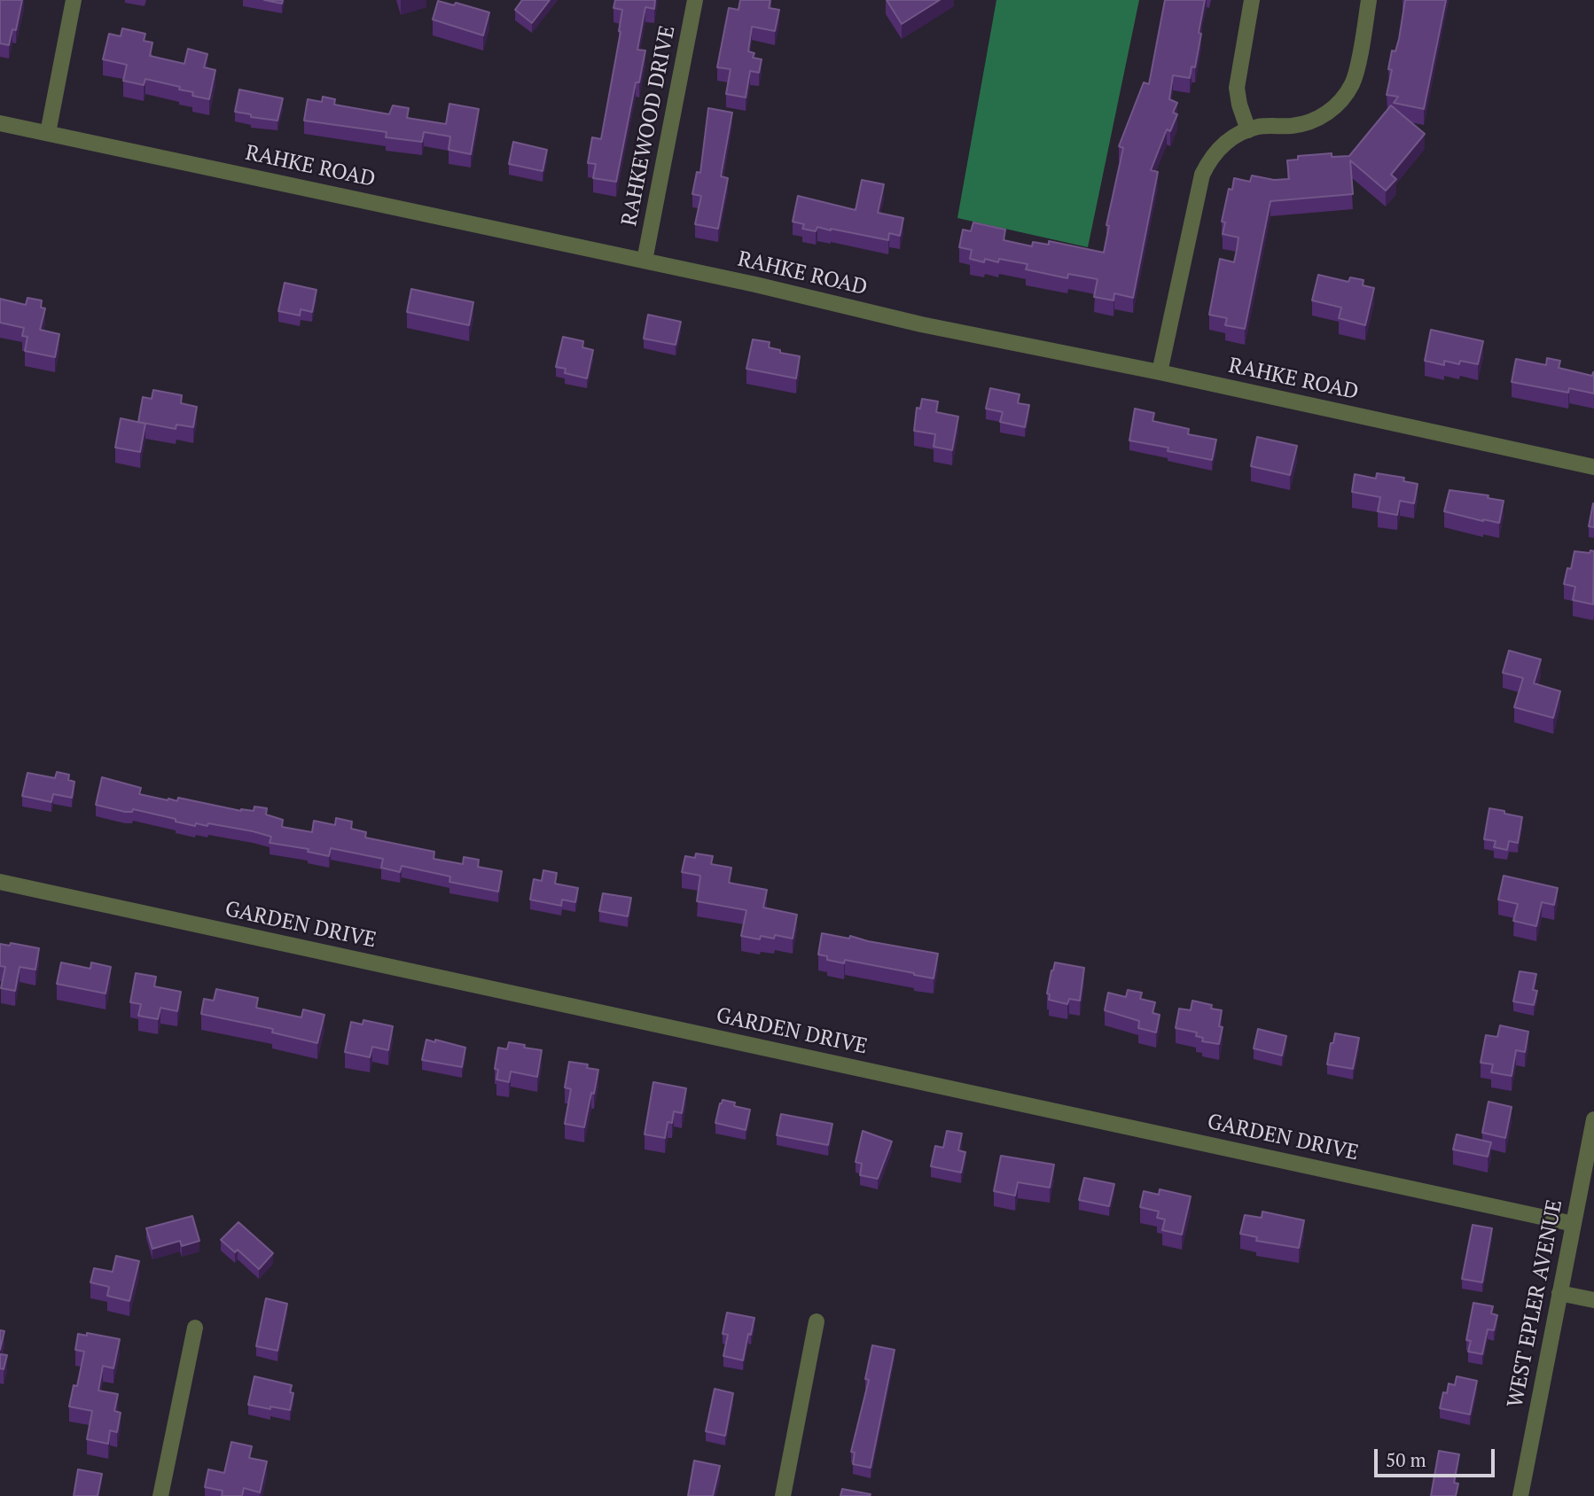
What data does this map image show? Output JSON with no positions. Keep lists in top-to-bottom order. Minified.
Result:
{"streets":{"street":["RAHKEWOOD DRIVE","RAHKE ROAD","GARDEN DRIVE","WEST EPLER AVENUE"]},"crossings":[["RAHKEWOOD DRIVE","RAHKE ROAD"],["GARDEN DRIVE","WEST EPLER AVENUE"]],"scale_bar":"50 m"}
